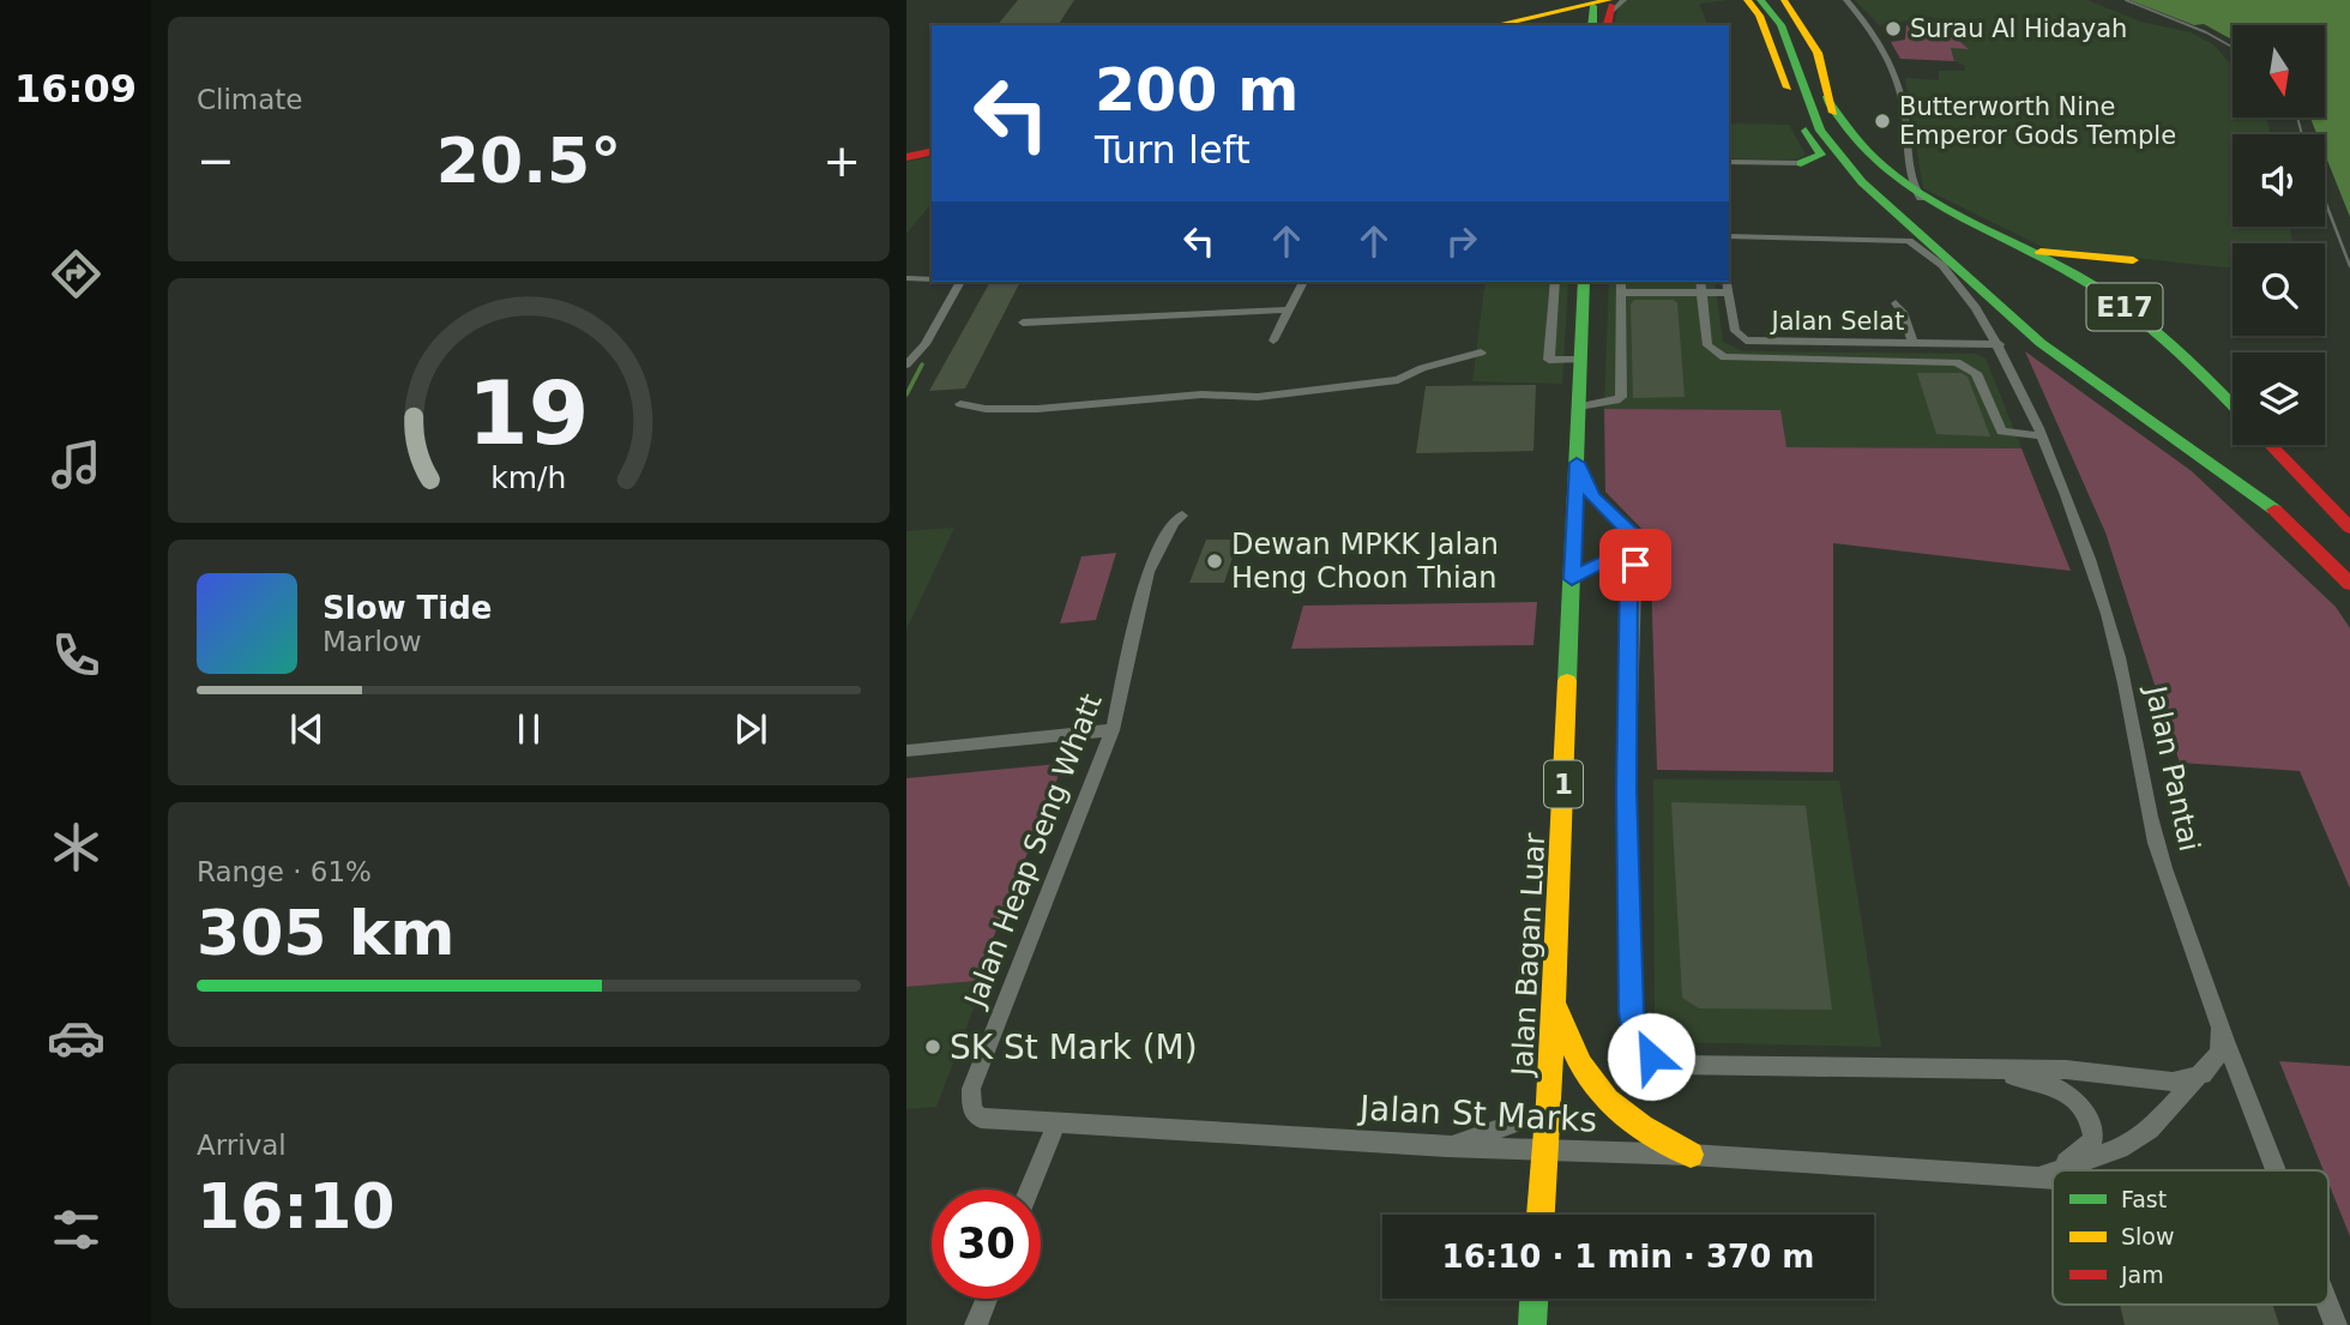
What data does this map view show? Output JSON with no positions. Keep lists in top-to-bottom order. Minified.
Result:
{"streets":{"main road":["E17","1","Jalan Bagan Luar"],"street":["Jalan Selat","Jalan Pantai","Jalan Heap Seng Whatt","Jalan St Marks"]},"crossings":[["Jalan Selat","Jalan Pantai"],["Jalan Heap Seng Whatt","Jalan St Marks"],["Jalan Bagan Luar","Jalan St Marks"]],"places":["Surau Al Hidayah","Butterworth Nine Emperor Gods Temple","Dewan MPKK Jalan Heng Choon Thian","SK St Mark (M)"],"legend":["Fast","Slow","Jam"],"north":"bottom","page":{"tabs":"16:09","tile":["Climate",["Range · 61%","305 km"],["Arrival","16:10"]],"turn":["200 m","Turn left"],"heat":["−","20.5°","+"],"song":["Slow Tide","Marlow"],"limit":"30","trip":"16:10 · 1 min · 370 m","gauge":["19","km/h"]}}
